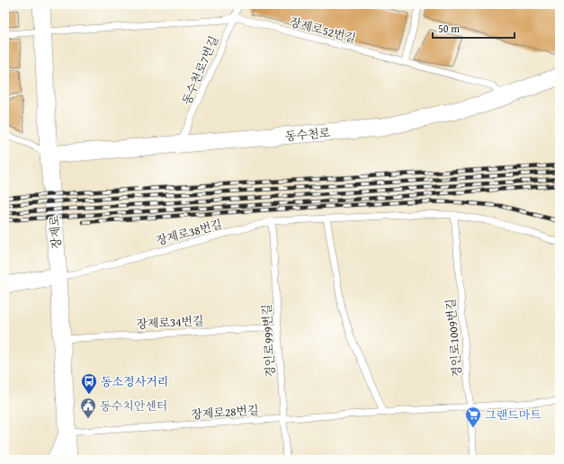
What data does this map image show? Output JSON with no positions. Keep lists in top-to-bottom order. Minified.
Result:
{"streets":{"street":["동수천로","장제로"],"lane":["장제로52번길","동수천로7번길","장제로38번길","장제로34번길","경인로1009번길","경인로999번길","장제로28번길"]},"crossings":[["장제로52번길","동수천로7번길"],["장제로52번길","동수천로"],["장제로52번길","장제로"],["동수천로7번길","동수천로"],["동수천로","장제로"],["장제로","장제로38번길"],["장제로","장제로34번길"],["장제로","장제로28번길"],["장제로38번길","경인로1009번길"],["장제로38번길","경인로999번길"],["장제로34번길","경인로999번길"],["경인로1009번길","장제로28번길"],["경인로999번길","장제로28번길"]],"places":{"bus stop":["동소정사거리"],"public building":["동수치안센터"],"supermarket":["그랜드마트"]},"scale_bar":"50 m"}
